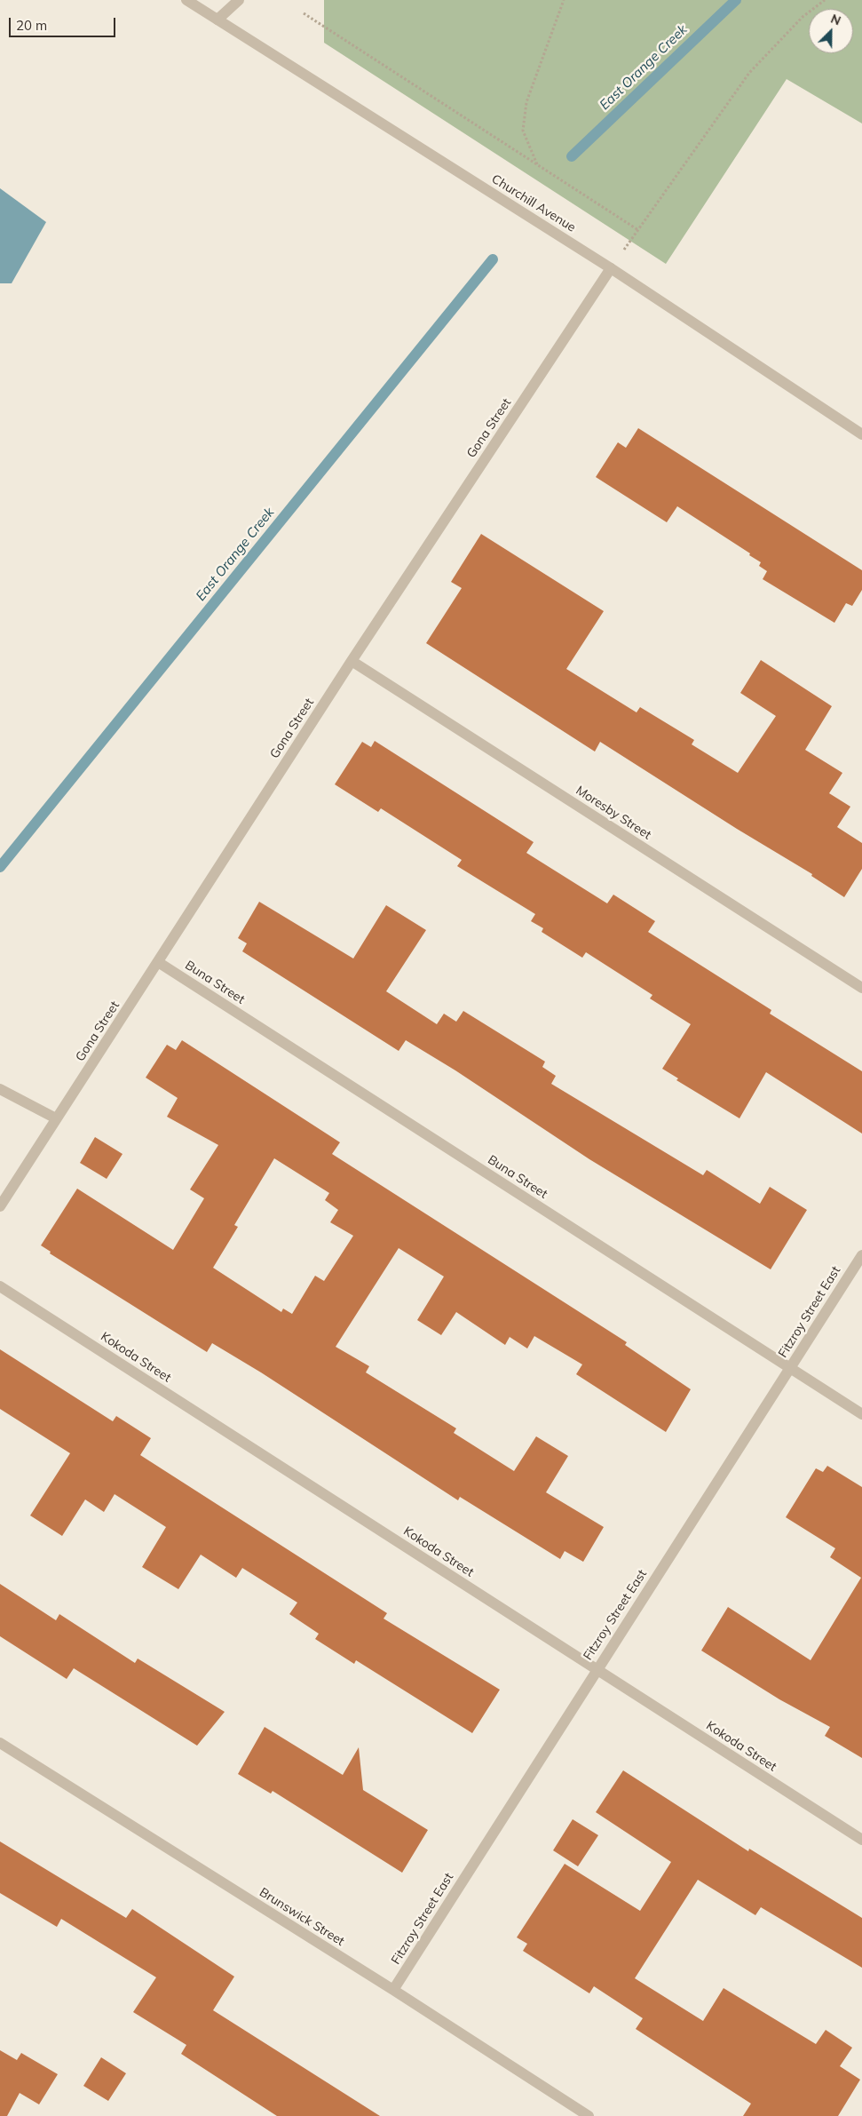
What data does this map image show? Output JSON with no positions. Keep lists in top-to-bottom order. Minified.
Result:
{"streets":{"street":["Churchill Avenue","Gona Street","Moresby Street","Buna Street","Fitzroy Street East","Kokoda Street","Brunswick Street"]},"crossings":[["Churchill Avenue","Gona Street"],["Gona Street","Moresby Street"],["Gona Street","Buna Street"],["Buna Street","Fitzroy Street East"],["Fitzroy Street East","Kokoda Street"],["Fitzroy Street East","Brunswick Street"]],"water":["East Orange Creek"],"scale_bar":"20 m","north":"top right"}
